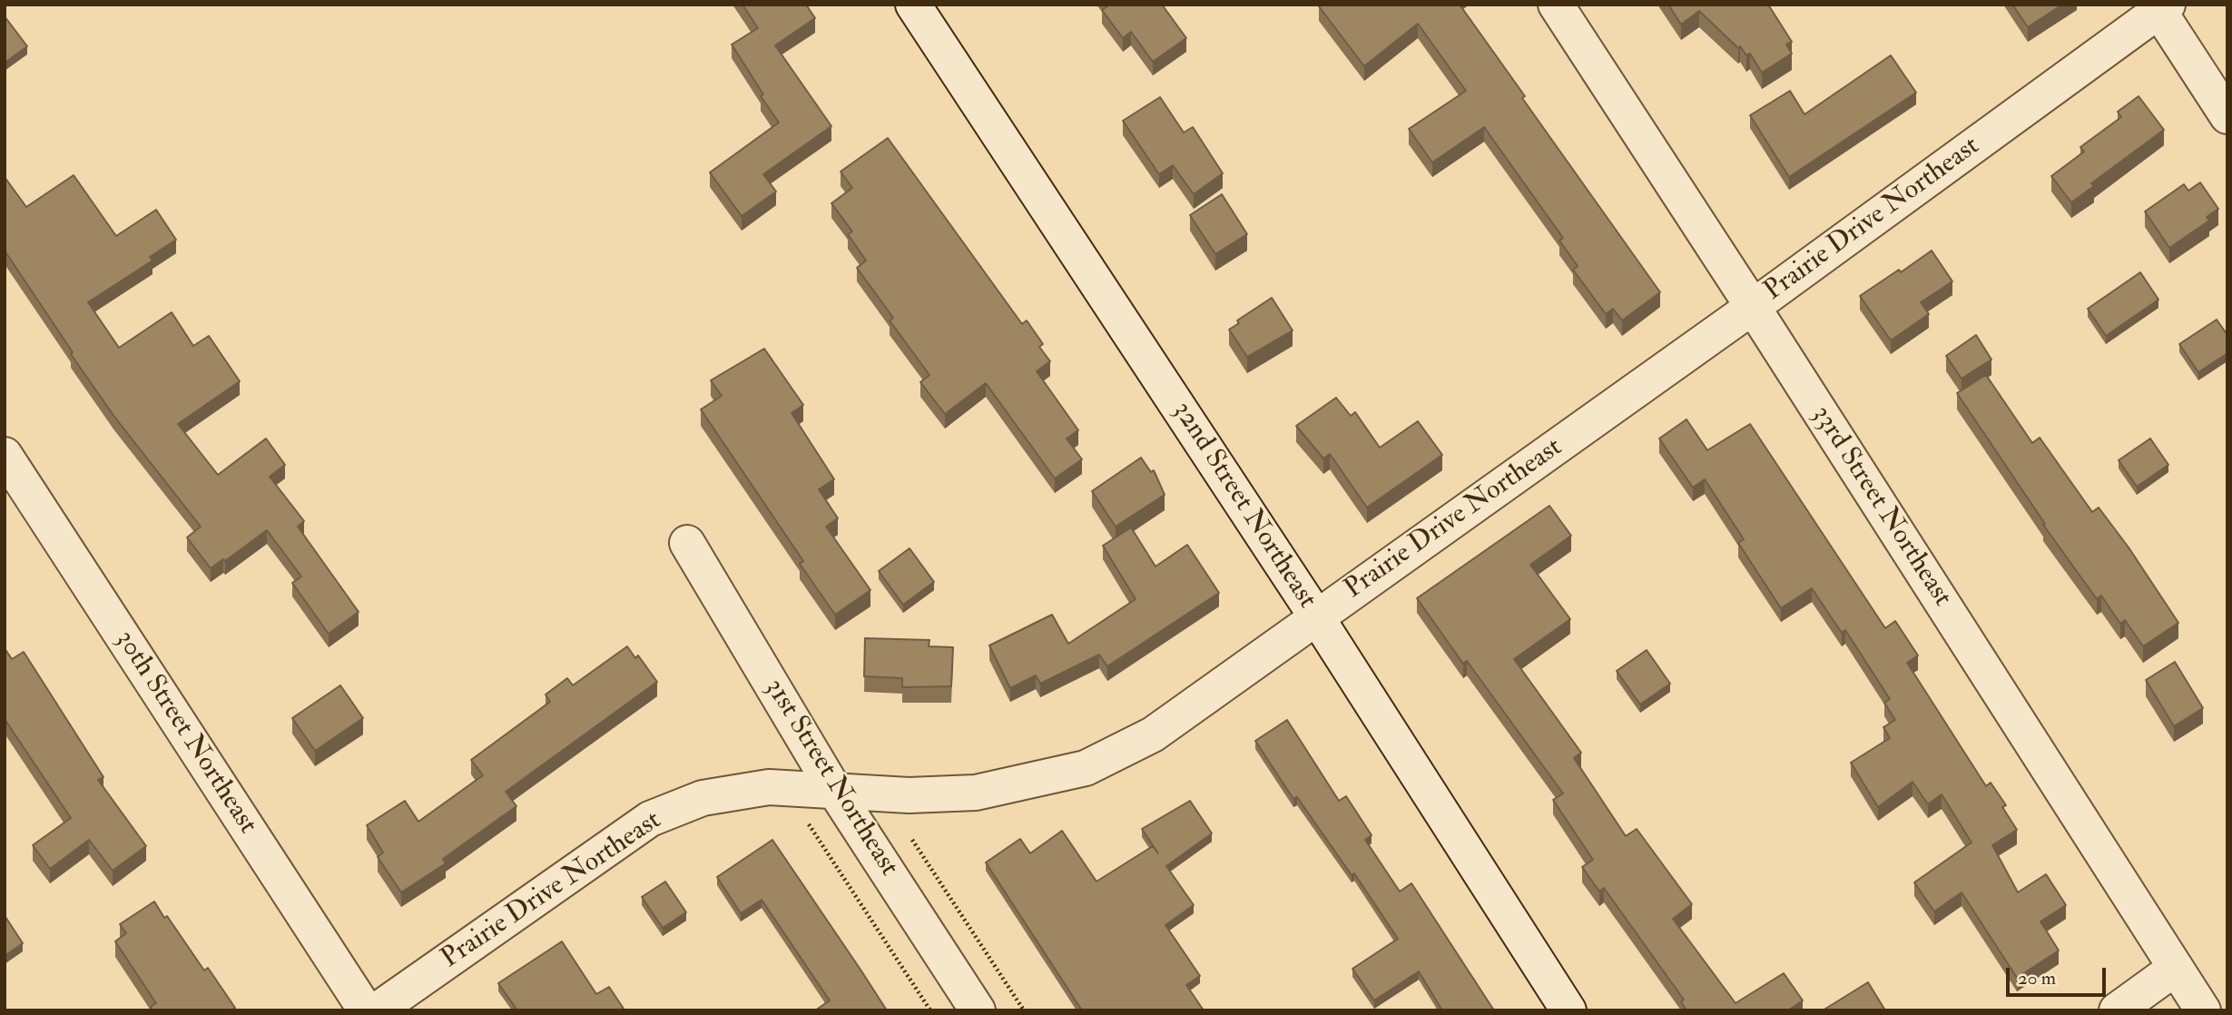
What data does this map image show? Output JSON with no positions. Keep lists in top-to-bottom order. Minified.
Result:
{"streets":{"street":["Prairie Drive Northeast","32nd Street Northeast","33rd Street Northeast","30th Street Northeast","31st Street Northeast"]},"crossings":[["Prairie Drive Northeast","32nd Street Northeast"],["Prairie Drive Northeast","33rd Street Northeast"],["Prairie Drive Northeast","31st Street Northeast"]],"scale_bar":"20 m"}
